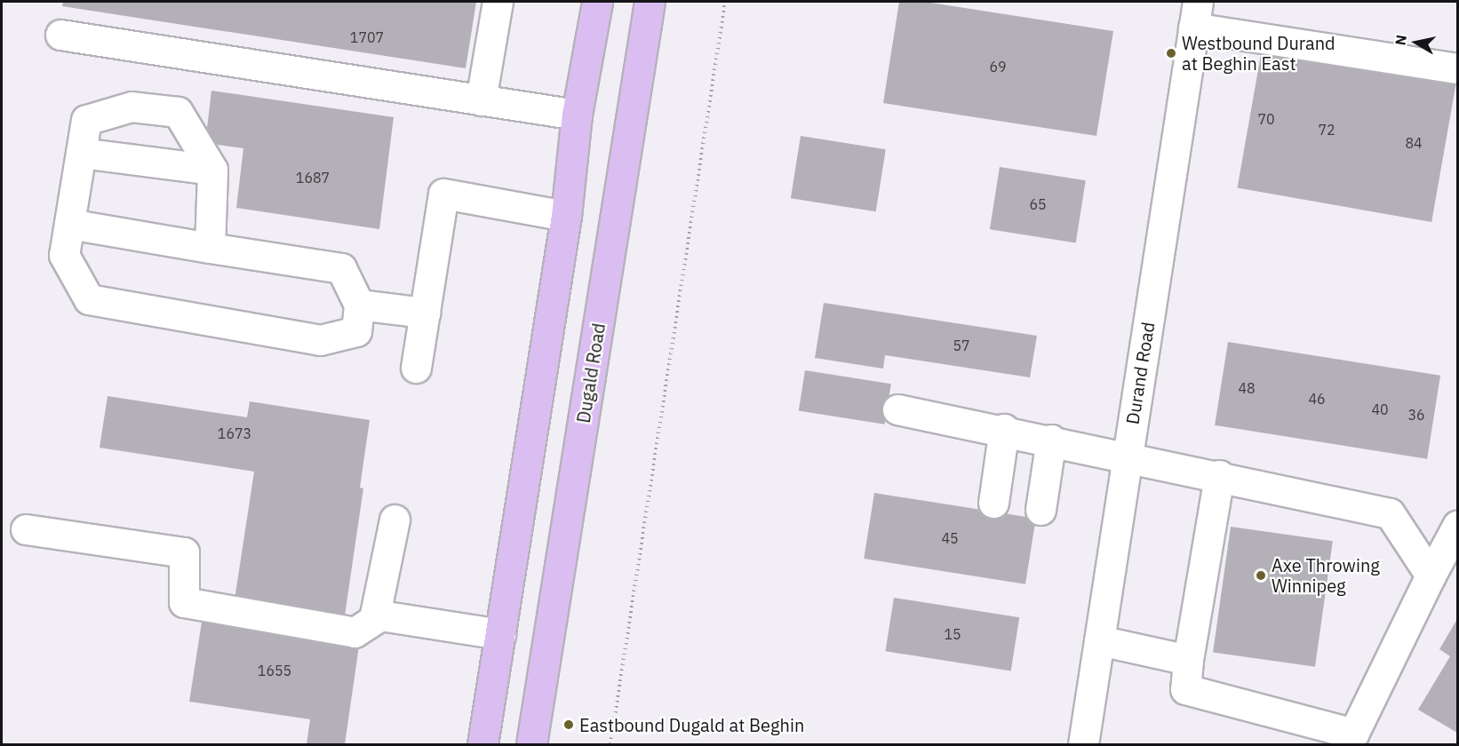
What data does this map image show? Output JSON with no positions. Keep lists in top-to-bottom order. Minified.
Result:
{"streets":{"main road":["Dugald Road"],"street":["Durand Road"]},"places":["Westbound Durand at Beghin East","Axe Throwing Winnipeg","Eastbound Dugald at Beghin"],"house_numbers":["1707","69","70","72","84","1687","65","57","48","46","40","36","1673","45","15","1655"],"north":"left"}
